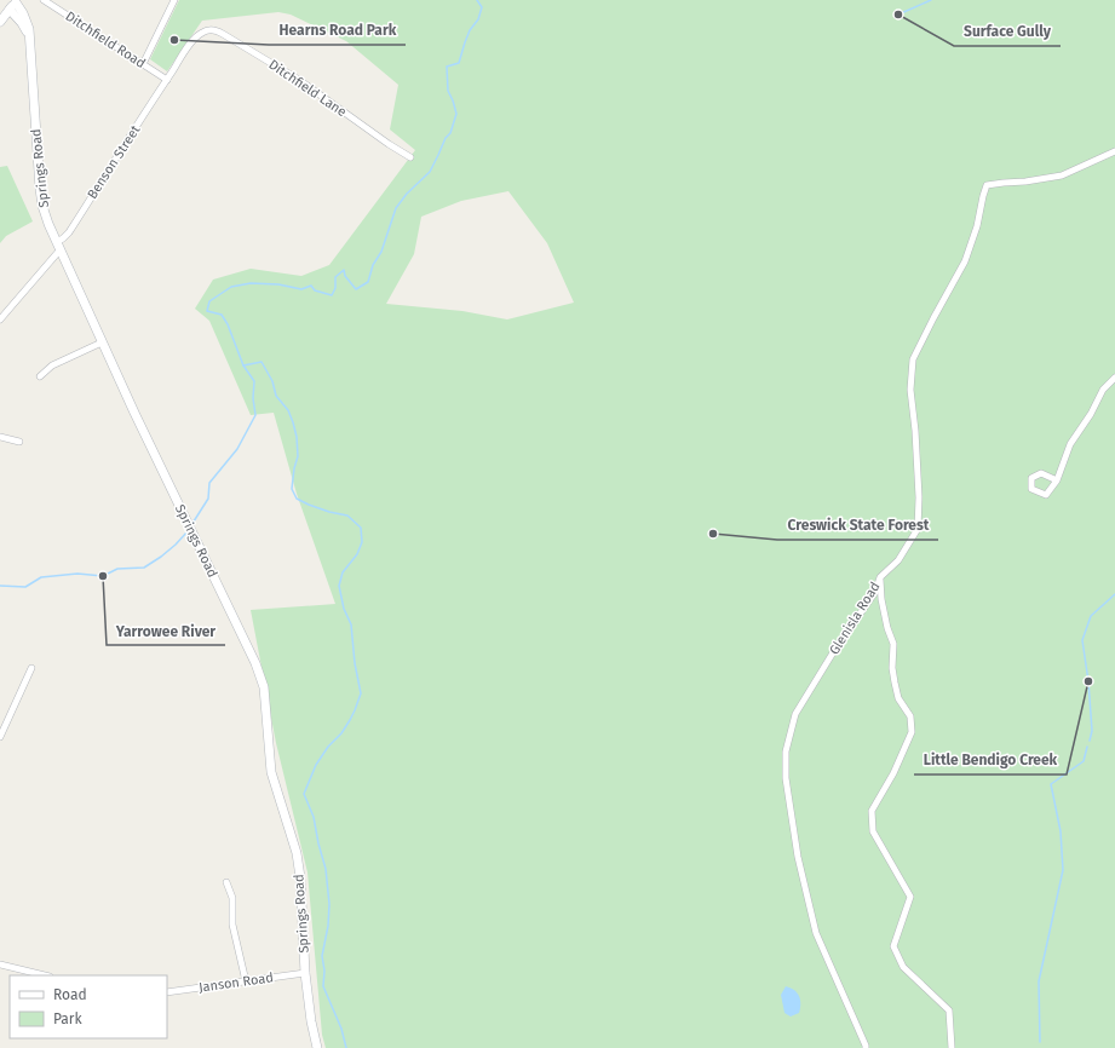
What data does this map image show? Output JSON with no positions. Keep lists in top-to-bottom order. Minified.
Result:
{"streets":{"street":["Ditchfield Road","Ditchfield Lane","Benson Street","Springs Road","Glenisla Road","Janson Road"]},"crossings":[["Ditchfield Road","Ditchfield Lane"],["Ditchfield Road","Benson Street"],["Ditchfield Lane","Benson Street"],["Benson Street","Springs Road"],["Springs Road","Janson Road"]],"places":["Surface Gully","Hearns Road Park","Creswick State Forest","Yarrowee River","Little Bendigo Creek"],"legend":["Road","Park"]}
